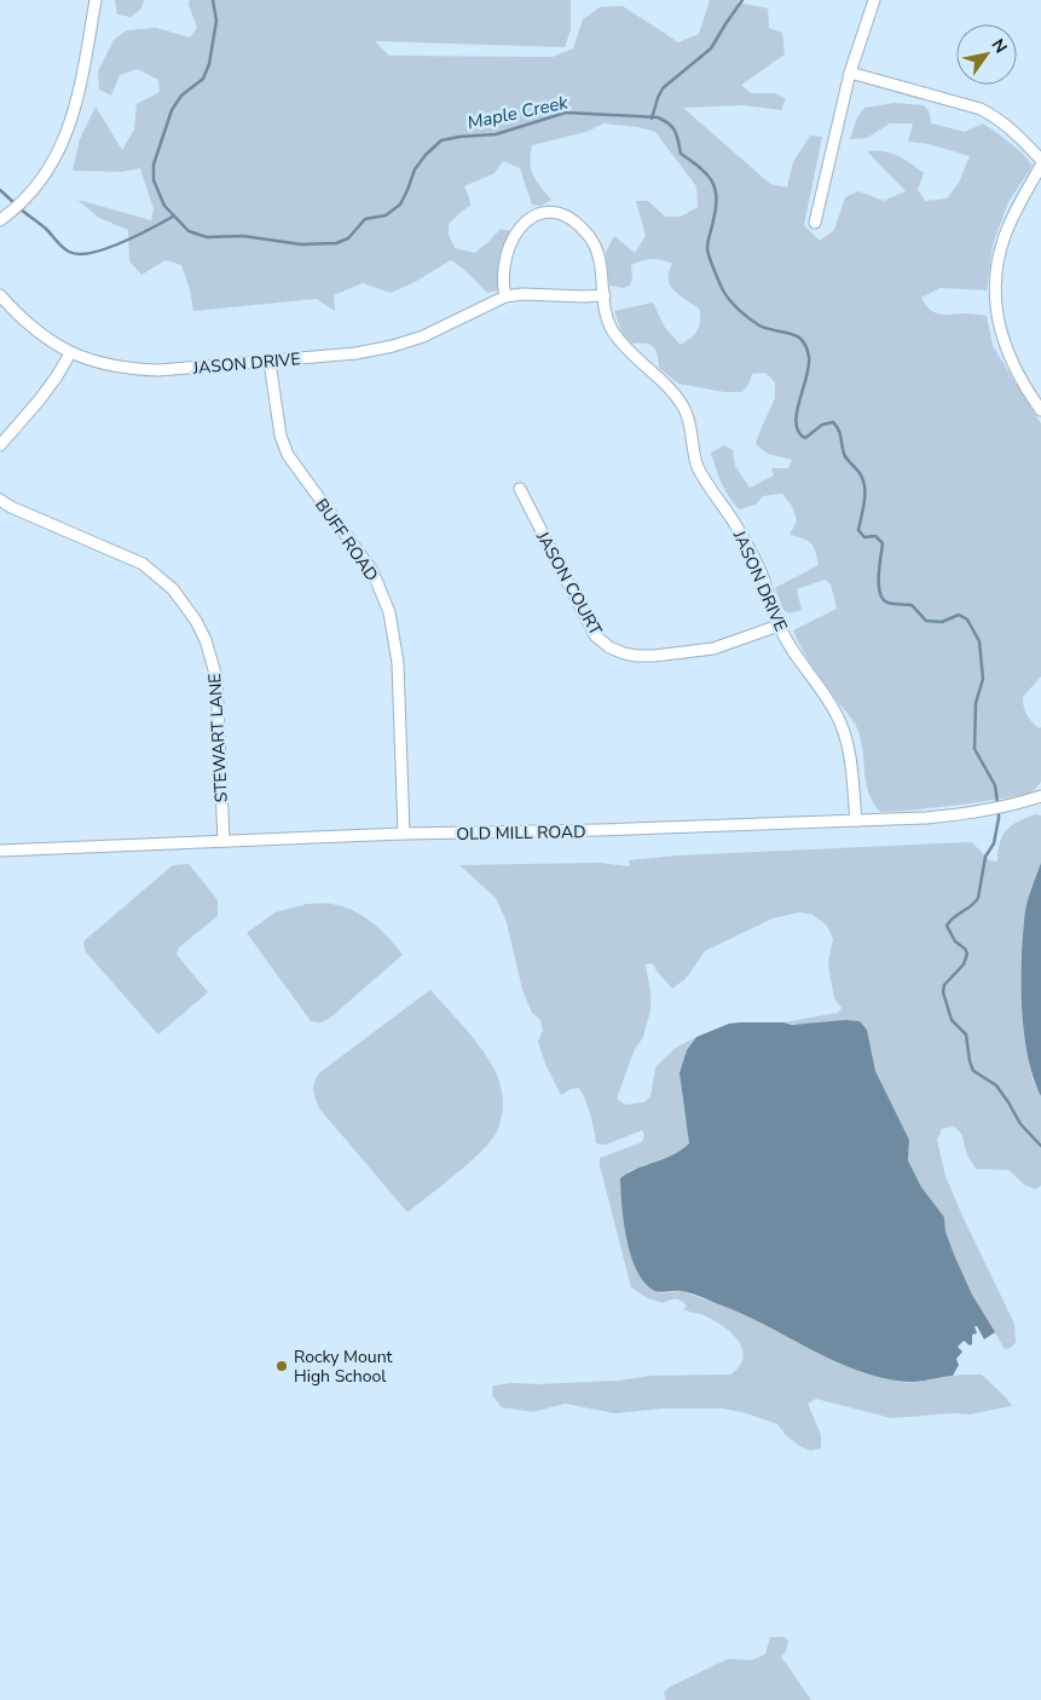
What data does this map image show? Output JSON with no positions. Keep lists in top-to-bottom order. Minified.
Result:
{"streets":{"street":["JASON DRIVE","BUFF ROAD","JASON COURT","STEWART LANE","OLD MILL ROAD"]},"crossings":[["JASON DRIVE","BUFF ROAD"],["JASON DRIVE","JASON COURT"],["JASON DRIVE","OLD MILL ROAD"],["BUFF ROAD","OLD MILL ROAD"],["STEWART LANE","OLD MILL ROAD"]],"water":["Maple Creek"],"places":["Rocky Mount High School"],"north":"top right"}
